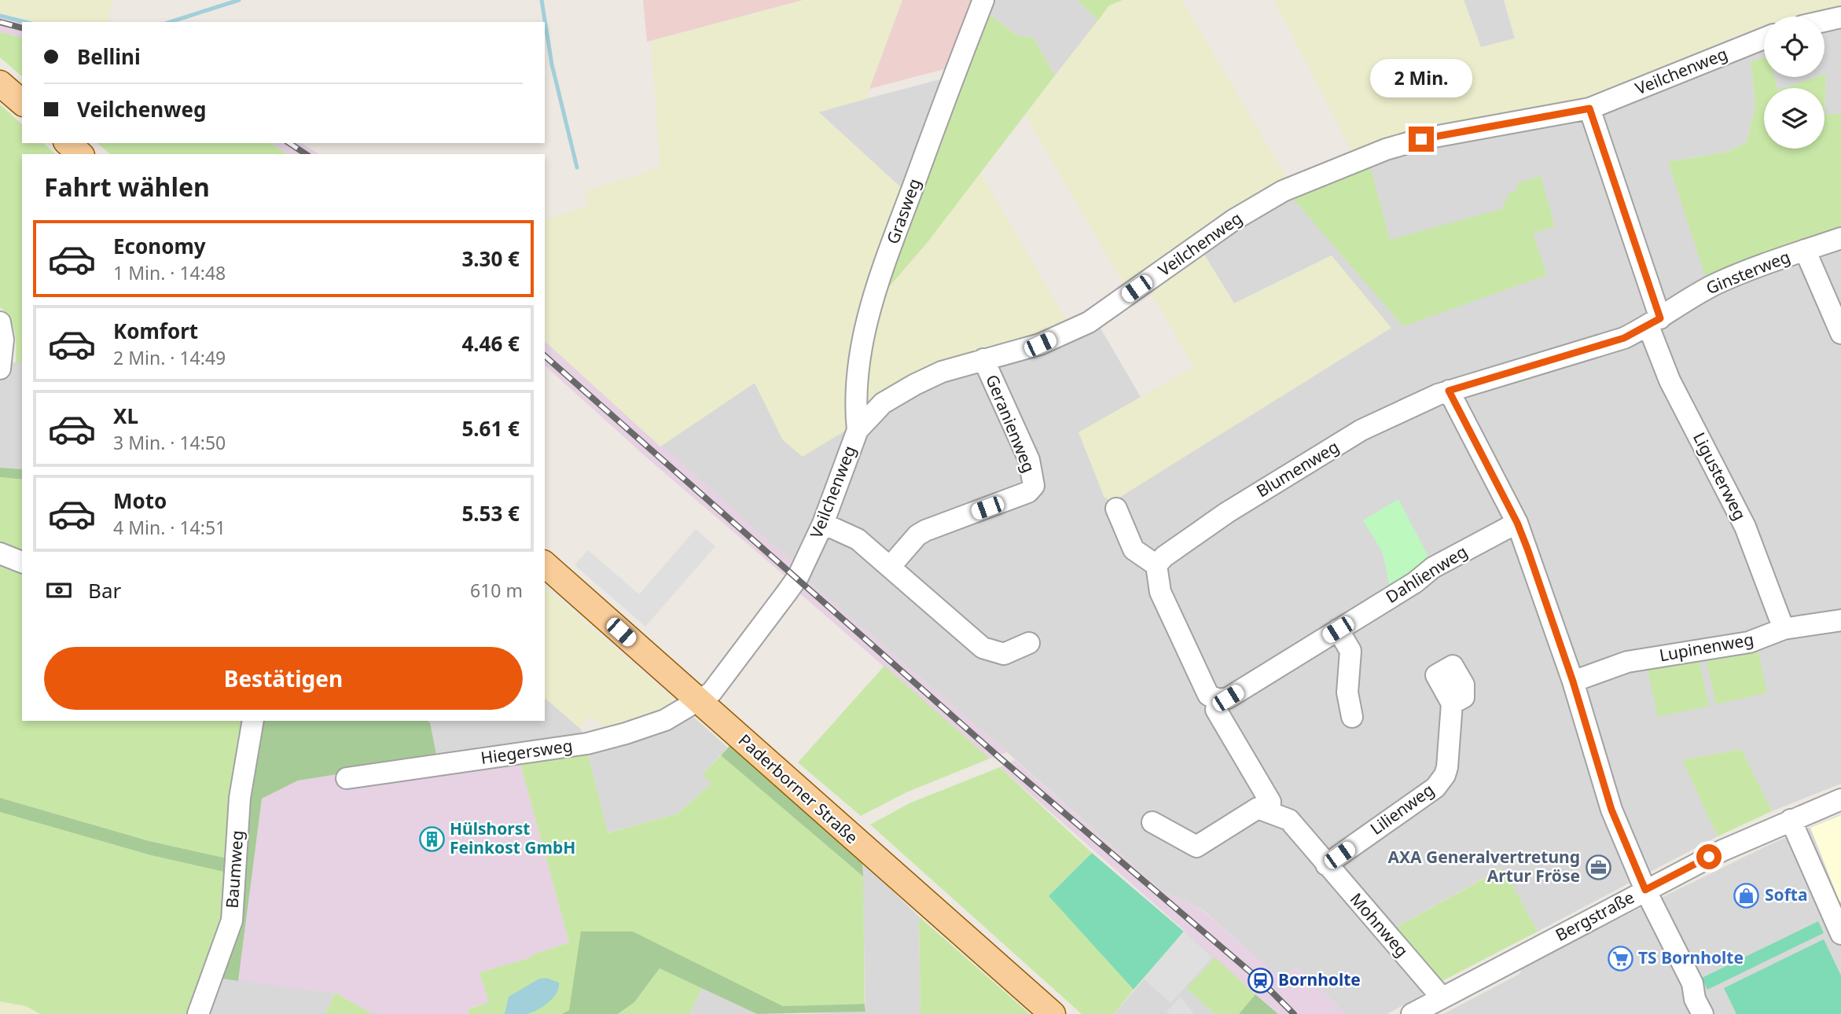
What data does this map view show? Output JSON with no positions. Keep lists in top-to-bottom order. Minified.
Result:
{"streets":{"main road":["Paderborner Straße"],"street":["Veilchenweg","Grasweg","Ginsterweg","Geranienweg","Blumenweg","Ligusterweg","Dahlienweg","Lupinenweg","Hiegersweg","Lilienweg","Baumweg","Bergstraße","Mohnweg"]},"crossings":[["Veilchenweg","Grasweg"],["Veilchenweg","Geranienweg"],["Veilchenweg","Hiegersweg"],["Veilchenweg","Paderborner Straße"],["Ginsterweg","Blumenweg"],["Ginsterweg","Ligusterweg"],["Ligusterweg","Lupinenweg"],["Hiegersweg","Paderborner Straße"],["Lilienweg","Mohnweg"],["Bergstraße","Mohnweg"]],"places":{"building":["Hülshorst Feinkost GmbH"],"office":["AXA Generalvertretung Artur Fröse"],"shop":["Softa"],"supermarket":["TS Bornholte"],"station":["Bornholte"]},"page":{"banner":["Bellini","Veilchenweg"],"bubble":"2 Min.","heading":"Fahrt wählen","list":[{"name":"Economy","note":"1 Min. · 14:48","value":"3.30 €"},{"name":"Komfort","note":"2 Min. · 14:49","value":"4.46 €"},{"name":"XL","note":"3 Min. · 14:50","value":"5.61 €"},{"name":"Moto","note":"4 Min. · 14:51","value":"5.53 €"}],"pay":["Bar","610 m"],"buttons":"Bestätigen"}}
